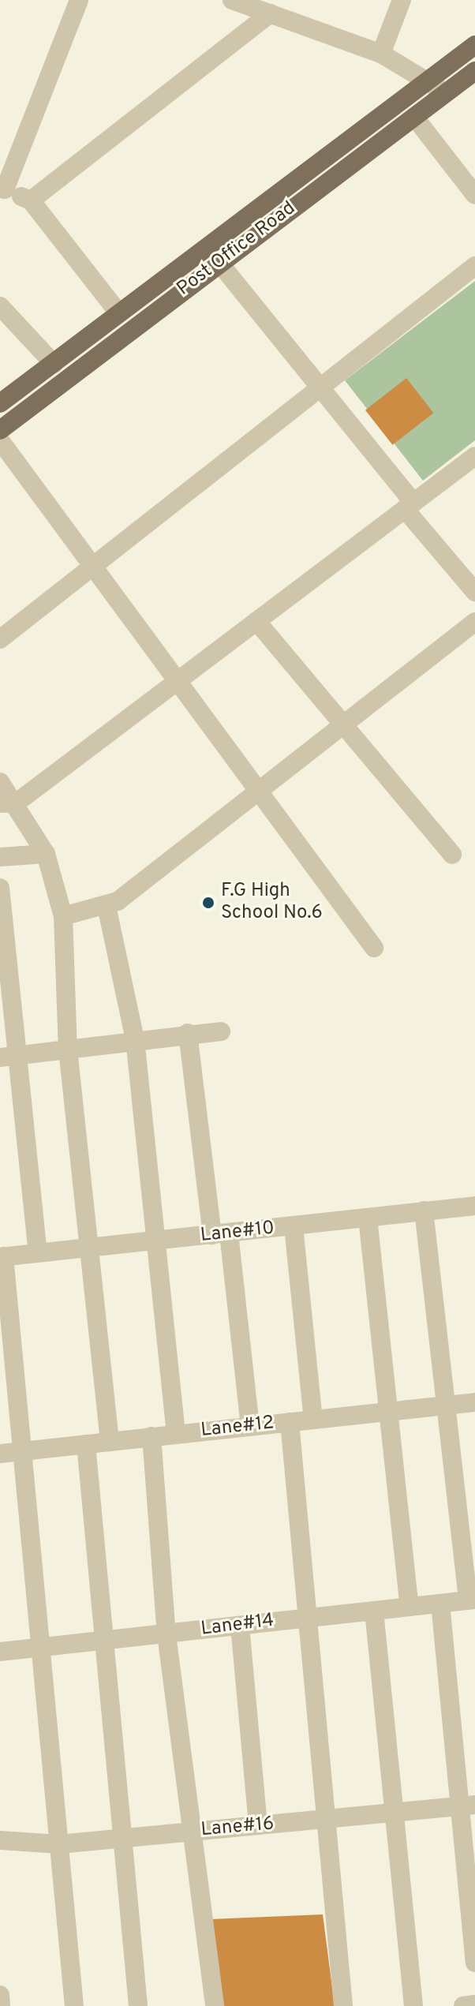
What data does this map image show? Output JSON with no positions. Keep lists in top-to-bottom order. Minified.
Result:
{"streets":{"main road":["Post Office Road"],"street":["Lane#10","Lane#12","Lane#14","Lane#16"]},"places":["F.G High School No.6"]}
